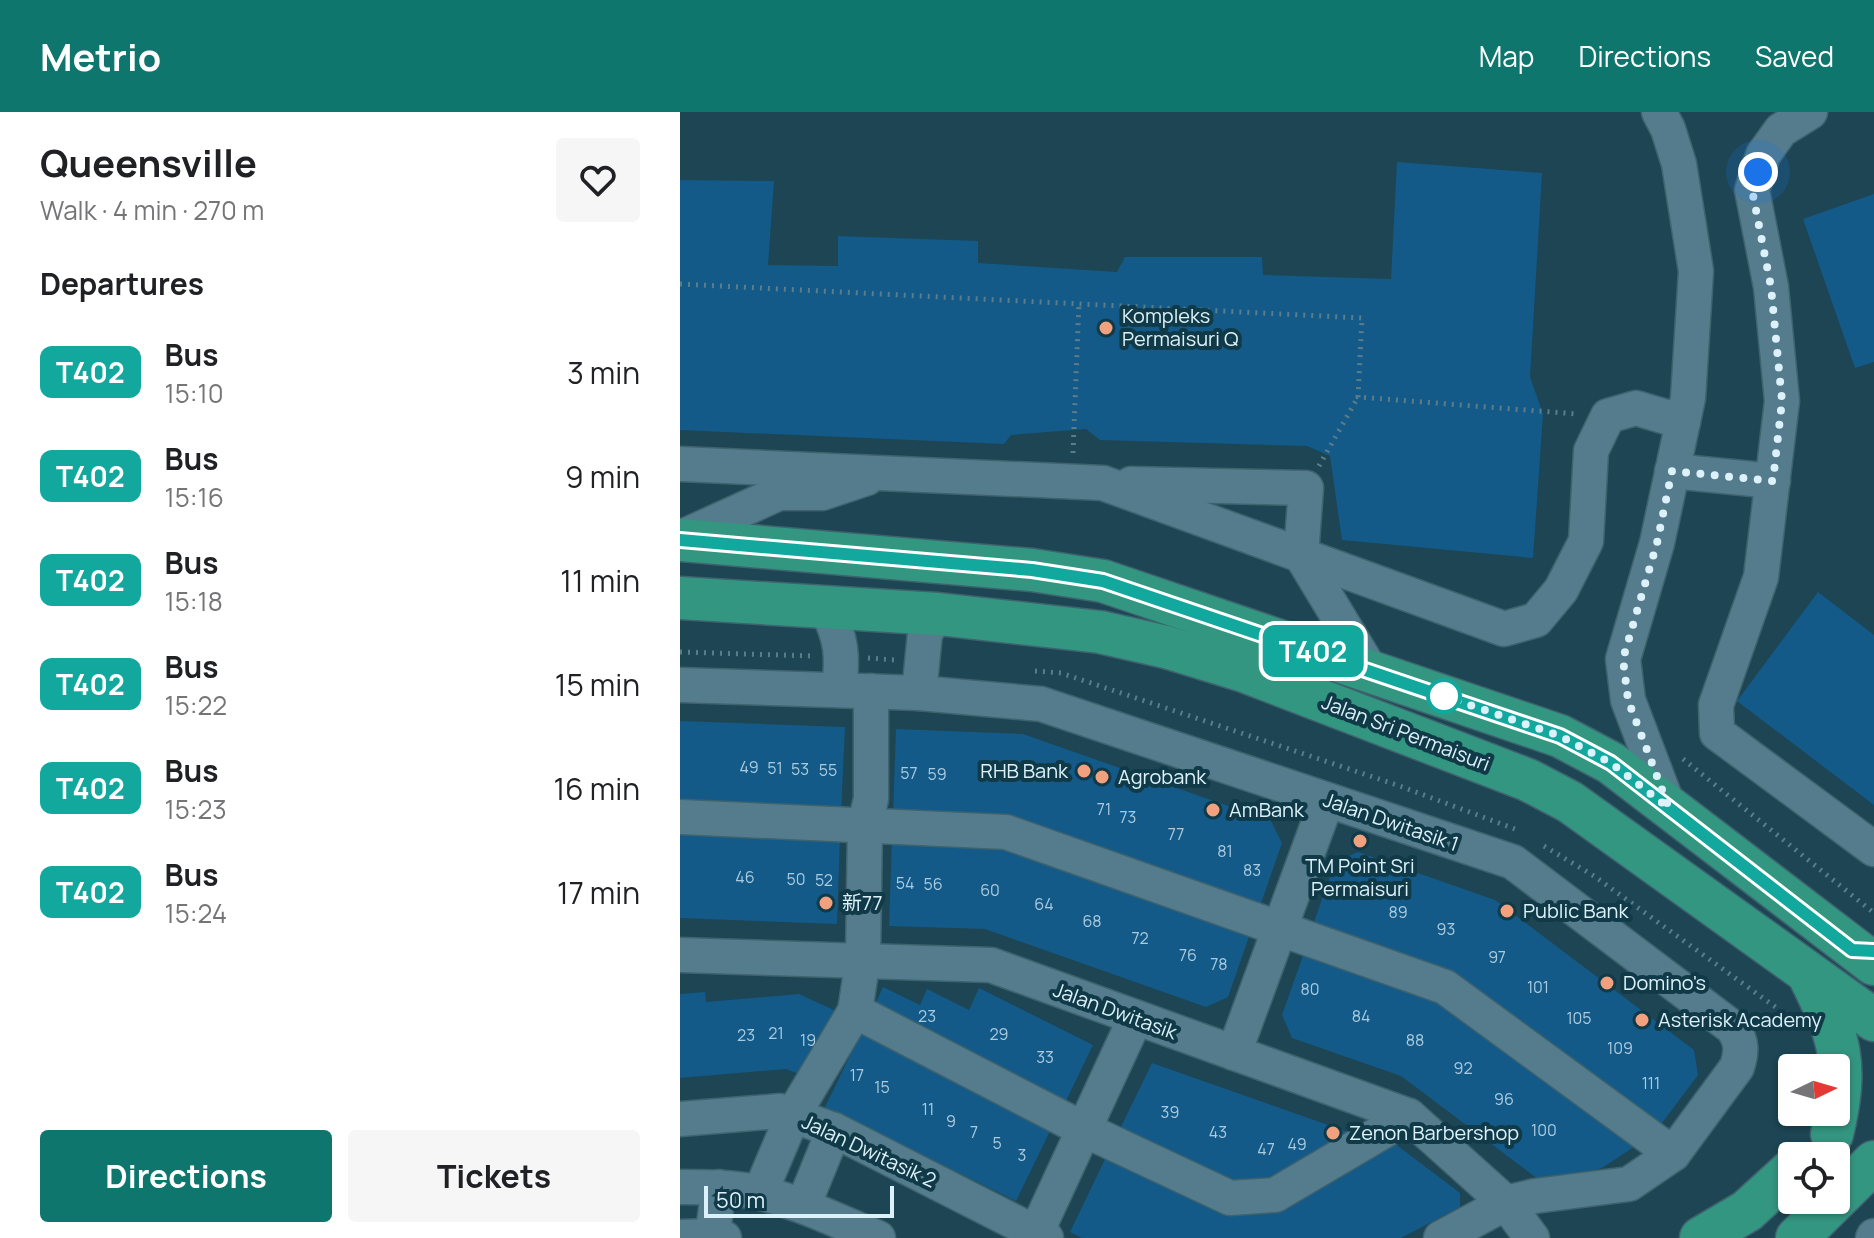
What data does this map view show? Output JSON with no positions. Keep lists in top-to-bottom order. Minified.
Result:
{"streets":{"main road":["Jalan Sri Permaisuri"],"street":["Jalan Dwitasik 1","Jalan Dwitasik","Jalan Dwitasik 2"]},"crossings":[["Jalan Dwitasik 1","Jalan Dwitasik"]],"places":["Kompleks Permaisuri Q","RHB Bank","Agrobank","AmBank","TM Point Sri Permaisuri","新77","Public Bank","Domino's","Asterisk Academy","Zenon Barbershop"],"lines":["bus line T402"],"house_numbers":["49","51","53","55","57","59","71","73","77","81","83","46","50","52","54","56","60","64","89","68","93","72","76","97","78","101","80","23","84","105","21","29","23","19","88","109","33","92","17","111","15","96","11","39","9","100","7","43","5","49","47","3"],"scale_bar":"50 m","north":"right","page":{"header":"Metrio","nav":["Map","Directions","Saved"],"heading":[["Queensville","Walk · 4 min · 270 m"],"Departures"],"on_map":"T402","list":[{"mark":"T402","name":"Bus","note":"15:10","value":"3 min"},{"mark":"T402","name":"Bus","note":"15:16","value":"9 min"},{"mark":"T402","name":"Bus","note":"15:18","value":"11 min"},{"mark":"T402","name":"Bus","note":"15:22","value":"15 min"},{"mark":"T402","name":"Bus","note":"15:23","value":"16 min"},{"mark":"T402","name":"Bus","note":"15:24","value":"17 min"}],"buttons":["Directions","Tickets"],"scale":"50 m"}}
